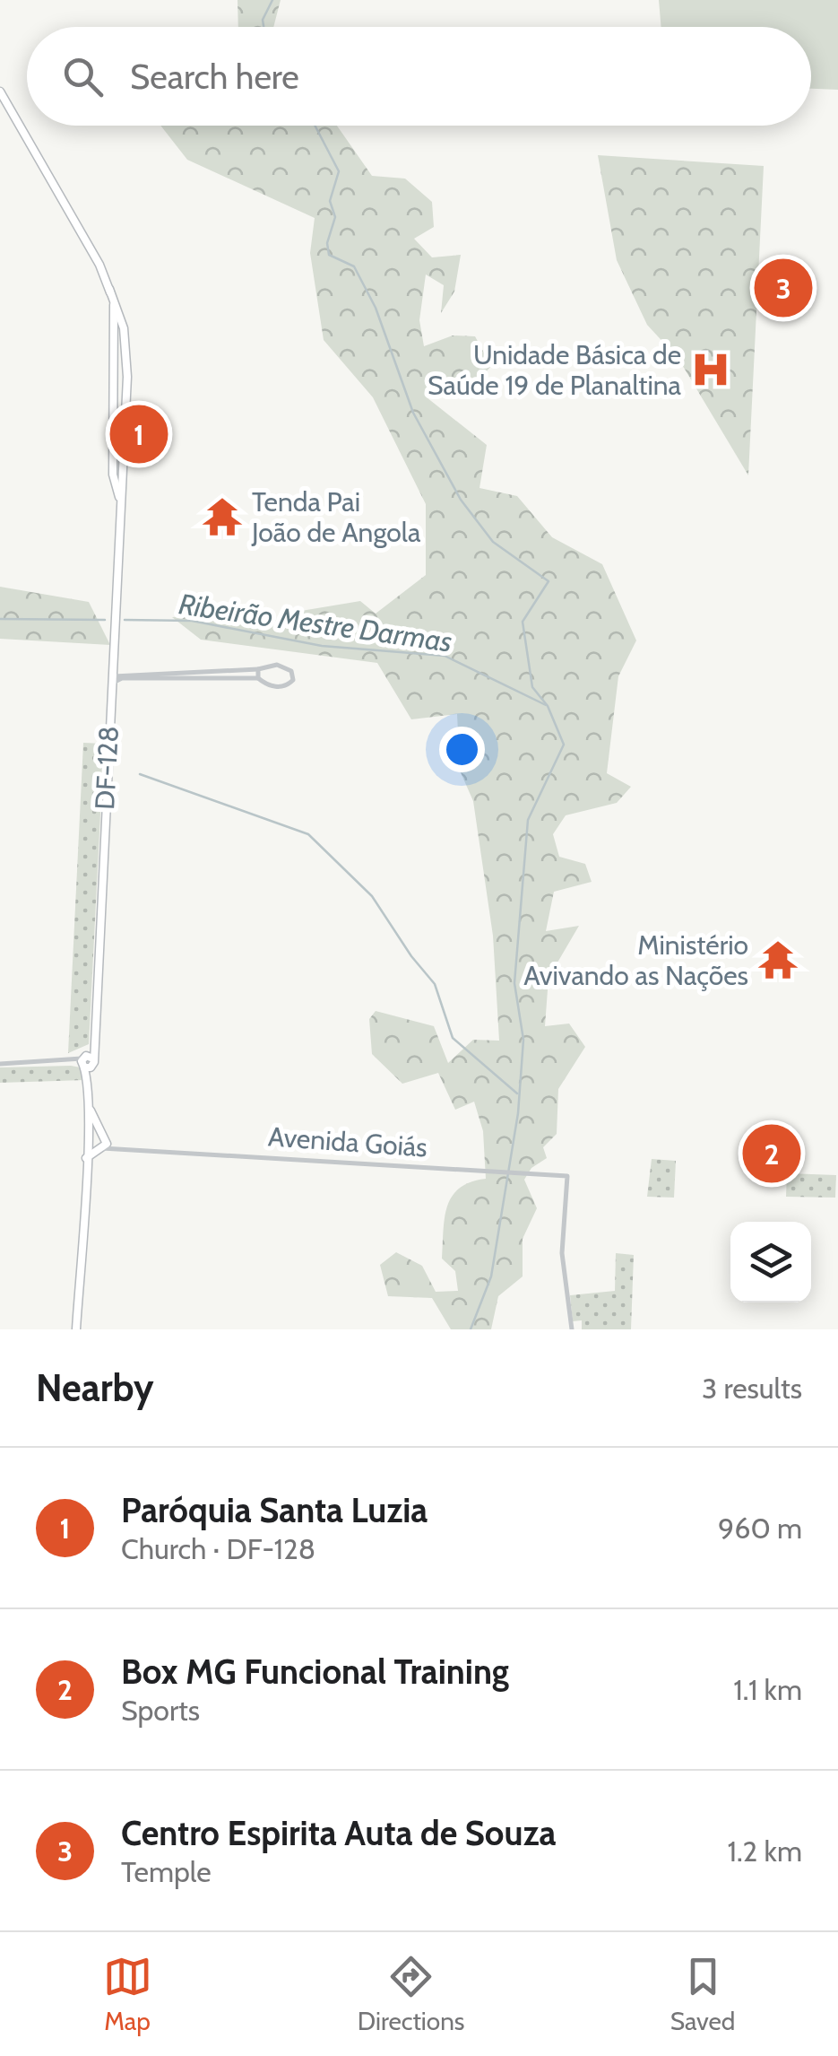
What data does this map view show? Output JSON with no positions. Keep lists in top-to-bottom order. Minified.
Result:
{"streets":{"main road":["DF-128"],"street":["Avenida Goiás"]},"water":["Ribeirão Mestre Darmas"],"places":{"hospital":["Unidade Básica de Saúde 19 de Planaltina"],"temple":["Tenda Pai João de Angola","Ministério Avivando as Nações"]},"page":{"search":"Search here","pins":["3","1","2"],"heading":["Nearby","3 results"],"list":[{"mark":"1","name":"Paróquia Santa Luzia","note":"Church · DF-128","value":"960 m"},{"mark":"2","name":"Box MG Funcional Training","note":"Sports","value":"1.1 km"},{"mark":"3","name":"Centro Espirita Auta de Souza","note":"Temple","value":"1.2 km"}],"nav":["Map","Directions","Saved"]}}
